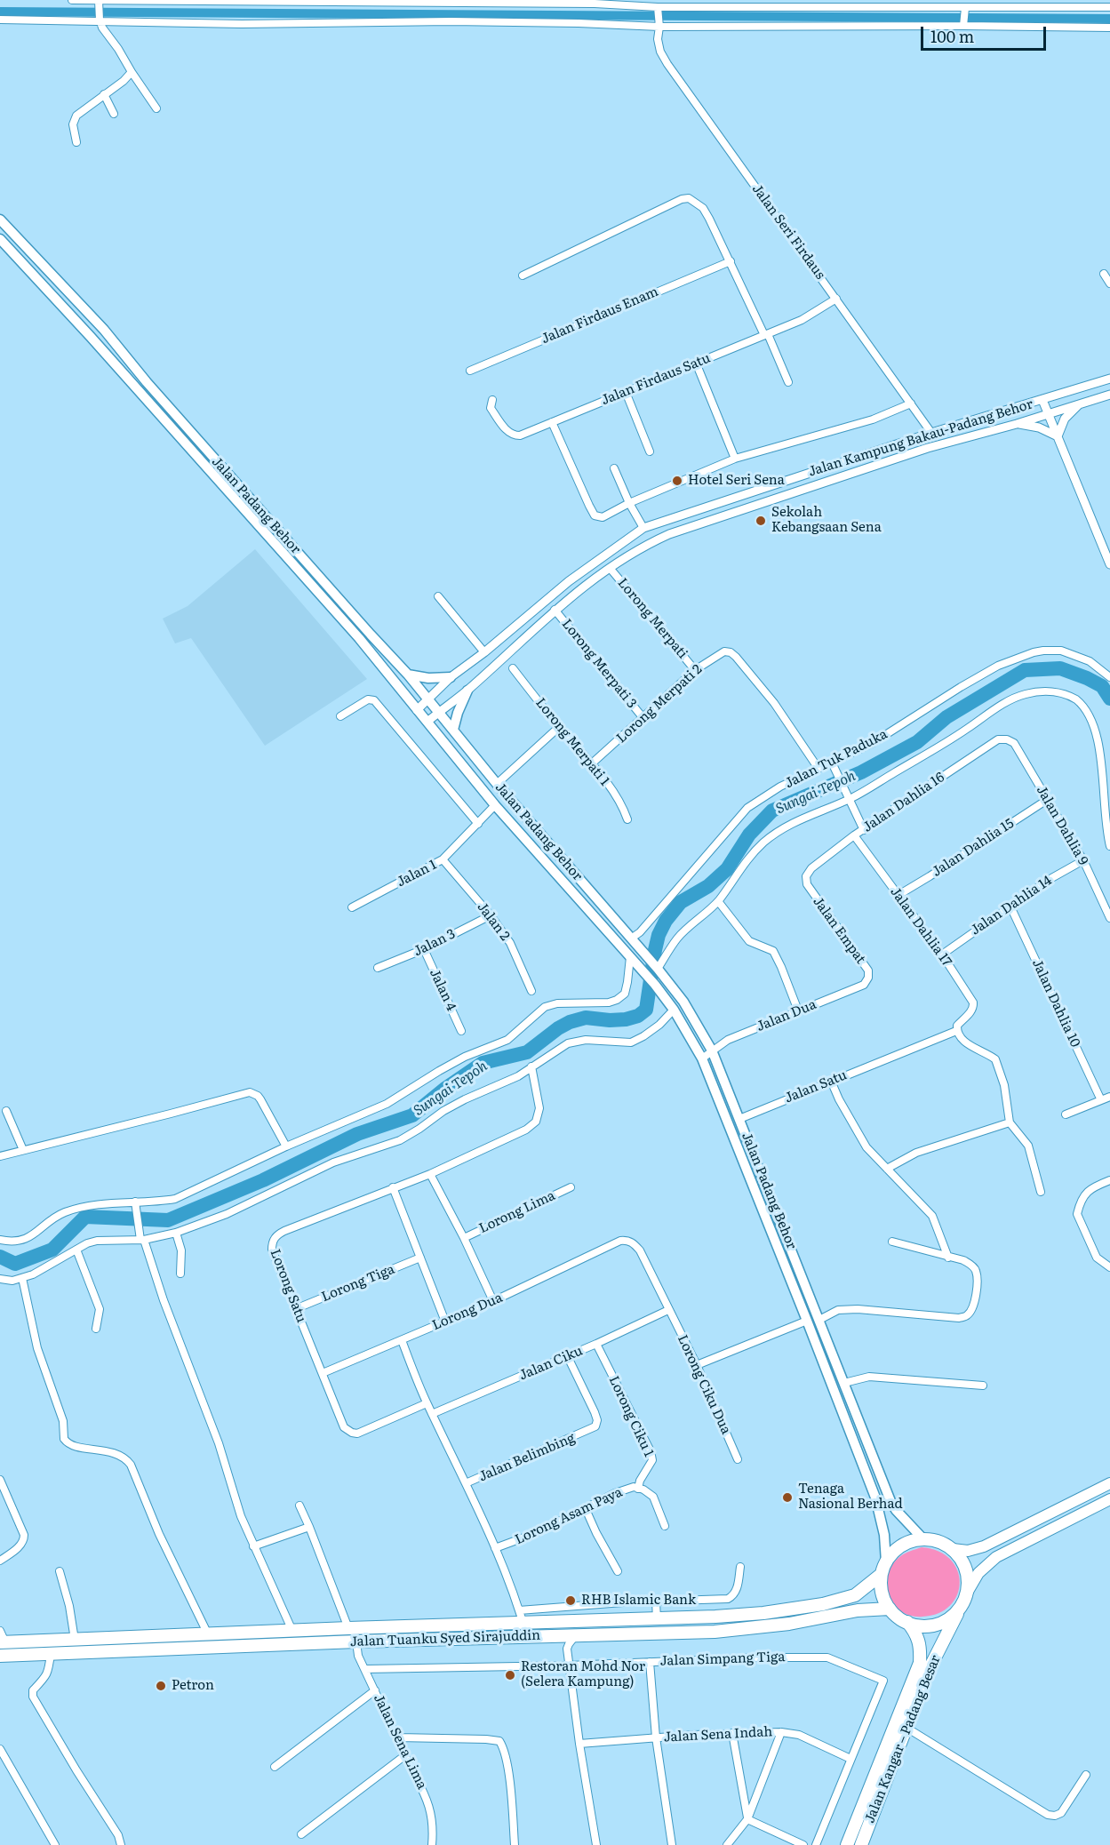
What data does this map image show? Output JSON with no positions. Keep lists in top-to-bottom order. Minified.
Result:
{"streets":{"highway":["Jalan Tuanku Syed Sirajuddin","Jalan Kangar – Padang Besar"],"main road":["Jalan Padang Behor"],"street":["Jalan Seri Firdaus","Jalan Firdaus Enam","Jalan Firdaus Satu","Jalan Kampung Bakau-Padang Behor","Lorong Merpati","Lorong Merpati 3","Lorong Merpati 2","Lorong Merpati 1","Jalan Tuk Paduka","Jalan Dahlia 16","Jalan Dahlia 9","Jalan Dahlia 15","Jalan 1","Jalan Dahlia 14","Jalan 2","Jalan Dahlia 17","Jalan Empat","Jalan 3","Jalan 4","Jalan Dahlia 10","Jalan Dua","Jalan Satu","Lorong Lima","Lorong Tiga","Lorong Satu","Lorong Dua","Jalan Ciku","Lorong Ciku Dua","Lorong Ciku 1","Jalan Belimbing","Lorong Asam Paya","Jalan Simpang Tiga","Jalan Sena Indah","Jalan Sena Lima"]},"crossings":[["Jalan Seri Firdaus","Jalan Firdaus Satu"],["Jalan Seri Firdaus","Jalan Kampung Bakau-Padang Behor"],["Jalan Kampung Bakau-Padang Behor","Jalan Padang Behor"],["Jalan Kampung Bakau-Padang Behor","Lorong Merpati"],["Jalan Kampung Bakau-Padang Behor","Lorong Merpati 3"],["Jalan Padang Behor","Jalan Tuk Paduka"],["Jalan Padang Behor","Jalan 1"],["Jalan Padang Behor","Jalan Dua"],["Jalan Padang Behor","Jalan Satu"],["Jalan Padang Behor","Jalan Tuanku Syed Sirajuddin"],["Jalan Padang Behor","Jalan Kangar – Padang Besar"],["Lorong Merpati","Lorong Merpati 2"],["Lorong Merpati 3","Lorong Merpati 2"],["Lorong Merpati 2","Lorong Merpati 1"],["Lorong Merpati 2","Jalan Tuk Paduka"],["Jalan Dahlia 16","Jalan Dahlia 9"],["Jalan Dahlia 16","Jalan Dahlia 17"],["Jalan Dahlia 16","Jalan Empat"],["Jalan Dahlia 9","Jalan Dahlia 15"],["Jalan Dahlia 9","Jalan Dahlia 14"],["Jalan Dahlia 15","Jalan Dahlia 17"],["Jalan 1","Jalan 2"],["Jalan Dahlia 14","Jalan Dahlia 17"],["Jalan Dahlia 14","Jalan Dahlia 10"],["Jalan 2","Jalan 3"],["Jalan Dahlia 17","Jalan Satu"],["Jalan Empat","Jalan Dua"],["Jalan 3","Jalan 4"],["Lorong Tiga","Lorong Satu"],["Lorong Satu","Lorong Dua"],["Lorong Dua","Lorong Ciku Dua"],["Jalan Ciku","Lorong Ciku Dua"],["Jalan Ciku","Lorong Ciku 1"],["Jalan Ciku","Jalan Belimbing"],["Lorong Ciku 1","Lorong Asam Paya"],["Jalan Tuanku Syed Sirajuddin","Jalan Kangar – Padang Besar"],["Jalan Tuanku Syed Sirajuddin","Jalan Sena Lima"],["Jalan Simpang Tiga","Jalan Sena Indah"],["Jalan Simpang Tiga","Jalan Sena Lima"]],"water":["Sungai Tepoh"],"places":["Hotel Seri Sena","Sekolah Kebangsaan Sena","Tenaga Nasional Berhad","RHB Islamic Bank","Restoran Mohd Nor (Selera Kampung)","Petron"],"scale_bar":"100 m"}
